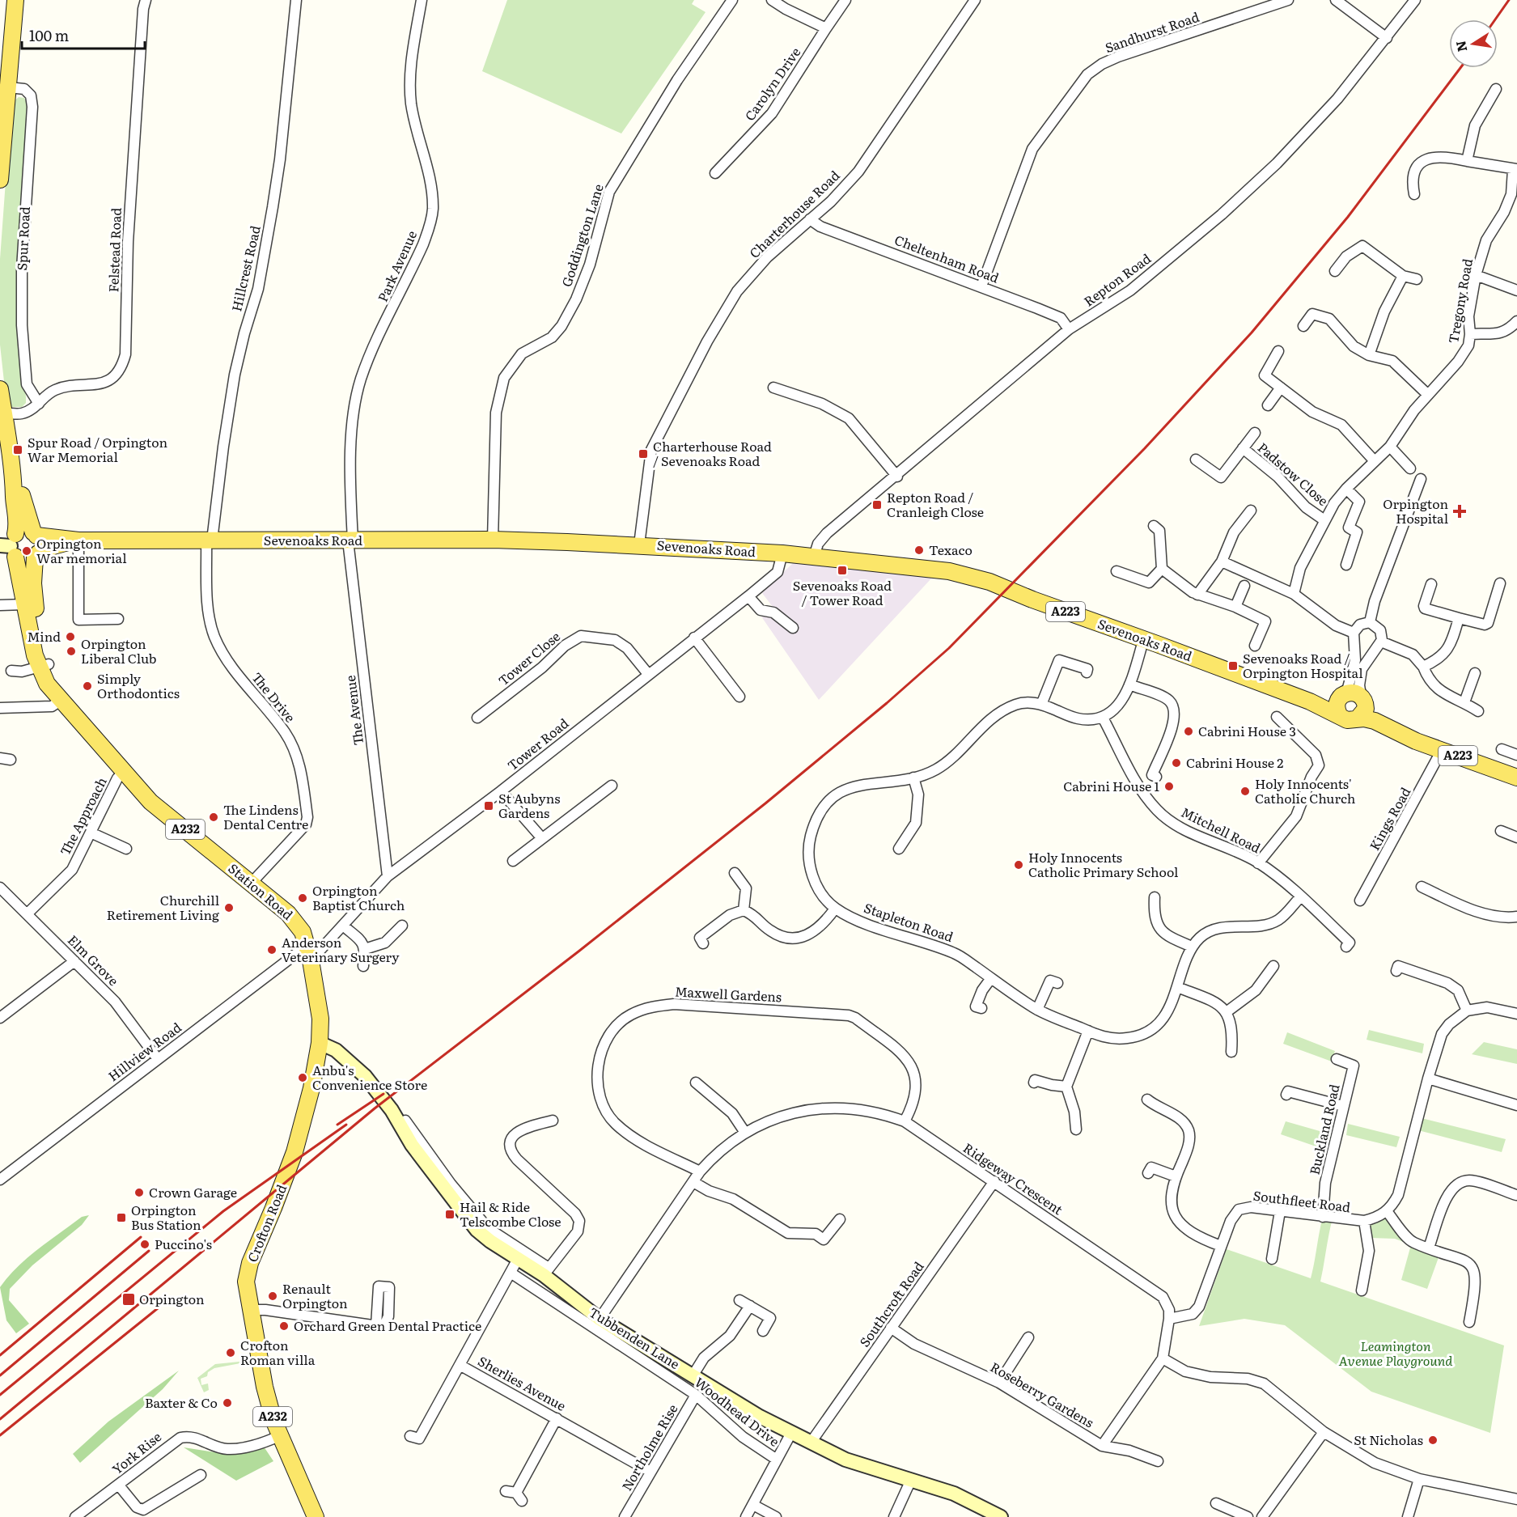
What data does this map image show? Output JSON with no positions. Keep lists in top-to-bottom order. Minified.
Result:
{"streets":{"main road":["Sevenoaks Road","A223","A232","Station Road","Crofton Road"],"street":["Sandhurst Road","Carolyn Drive","Charterhouse Road","Goddington Lane","Spur Road","Felstead Road","Cheltenham Road","Park Avenue","Hillcrest Road","Repton Road","Tregony Road","Padstow Close","Tower Close","The Drive","The Avenue","Tower Road","The Approach","Kings Road","Mitchell Road","Stapleton Road","Elm Grove","Maxwell Gardens","Hillview Road","Buckland Road","Ridgeway Crescent","Southfleet Road","Southcroft Road","Tubbenden Lane","Sherlies Avenue","Roseberry Gardens","Woodhead Drive","Northolme Rise","York Rise"]},"crossings":[["Sandhurst Road","Cheltenham Road"],["Charterhouse Road","Cheltenham Road"],["Charterhouse Road","Sevenoaks Road"],["Goddington Lane","Sevenoaks Road"],["Spur Road","Felstead Road"],["Cheltenham Road","Repton Road"],["Park Avenue","Sevenoaks Road"],["Park Avenue","The Avenue"],["Hillcrest Road","Sevenoaks Road"],["Hillcrest Road","The Drive"],["Repton Road","Sevenoaks Road"],["Tregony Road","Padstow Close"],["Sevenoaks Road","A223"],["Sevenoaks Road","The Drive"],["Sevenoaks Road","The Avenue"],["Sevenoaks Road","Tower Road"],["Sevenoaks Road","Station Road"],["A223","Kings Road"],["Tower Close","Tower Road"],["The Drive","Station Road"],["The Avenue","Tower Road"],["Tower Road","Station Road"],["Tower Road","Hillview Road"],["The Approach","Station Road"],["The Approach","Elm Grove"],["Mitchell Road","Stapleton Road"],["Station Road","Hillview Road"],["Station Road","Crofton Road"],["Station Road","Tubbenden Lane"],["Elm Grove","Hillview Road"],["Maxwell Gardens","Ridgeway Crescent"],["Buckland Road","Southfleet Road"],["Ridgeway Crescent","Southfleet Road"],["Ridgeway Crescent","Southcroft Road"],["Ridgeway Crescent","Tubbenden Lane"],["Ridgeway Crescent","Roseberry Gardens"],["Crofton Road","York Rise"],["Southcroft Road","Tubbenden Lane"],["Southcroft Road","Roseberry Gardens"],["Tubbenden Lane","Sherlies Avenue"],["Sherlies Avenue","Woodhead Drive"],["Sherlies Avenue","Northolme Rise"],["Woodhead Drive","Northolme Rise"]],"parks":["Leamington Avenue Playground"],"places":{"transit":["Spur Road / Orpington War Memorial","Charterhouse Road / Sevenoaks Road","Repton Road / Cranleigh Close","Sevenoaks Road / Tower Road","Sevenoaks Road / Orpington Hospital","St Aubyns Gardens","Hail & Ride Telscombe Close","Orpington Bus Station","Orpington"],"health":["Orpington Hospital"],"other":["Texaco","Orpington War memorial","Mind","Orpington Liberal Club","Simply Orthodontics","Cabrini House 3","Cabrini House 2","Cabrini House 1","Holy Innocents' Catholic Church","The Lindens Dental Centre","Holy Innocents Catholic Primary School","Orpington Baptist Church","Churchill Retirement Living","Anderson Veterinary Surgery","Anbu's Convenience Store","Crown Garage","Puccino's","Renault Orpington","Orchard Green Dental Practice","Crofton Roman villa","Baxter & Co","St Nicholas"]},"scale_bar":"100 m","north":"left"}
